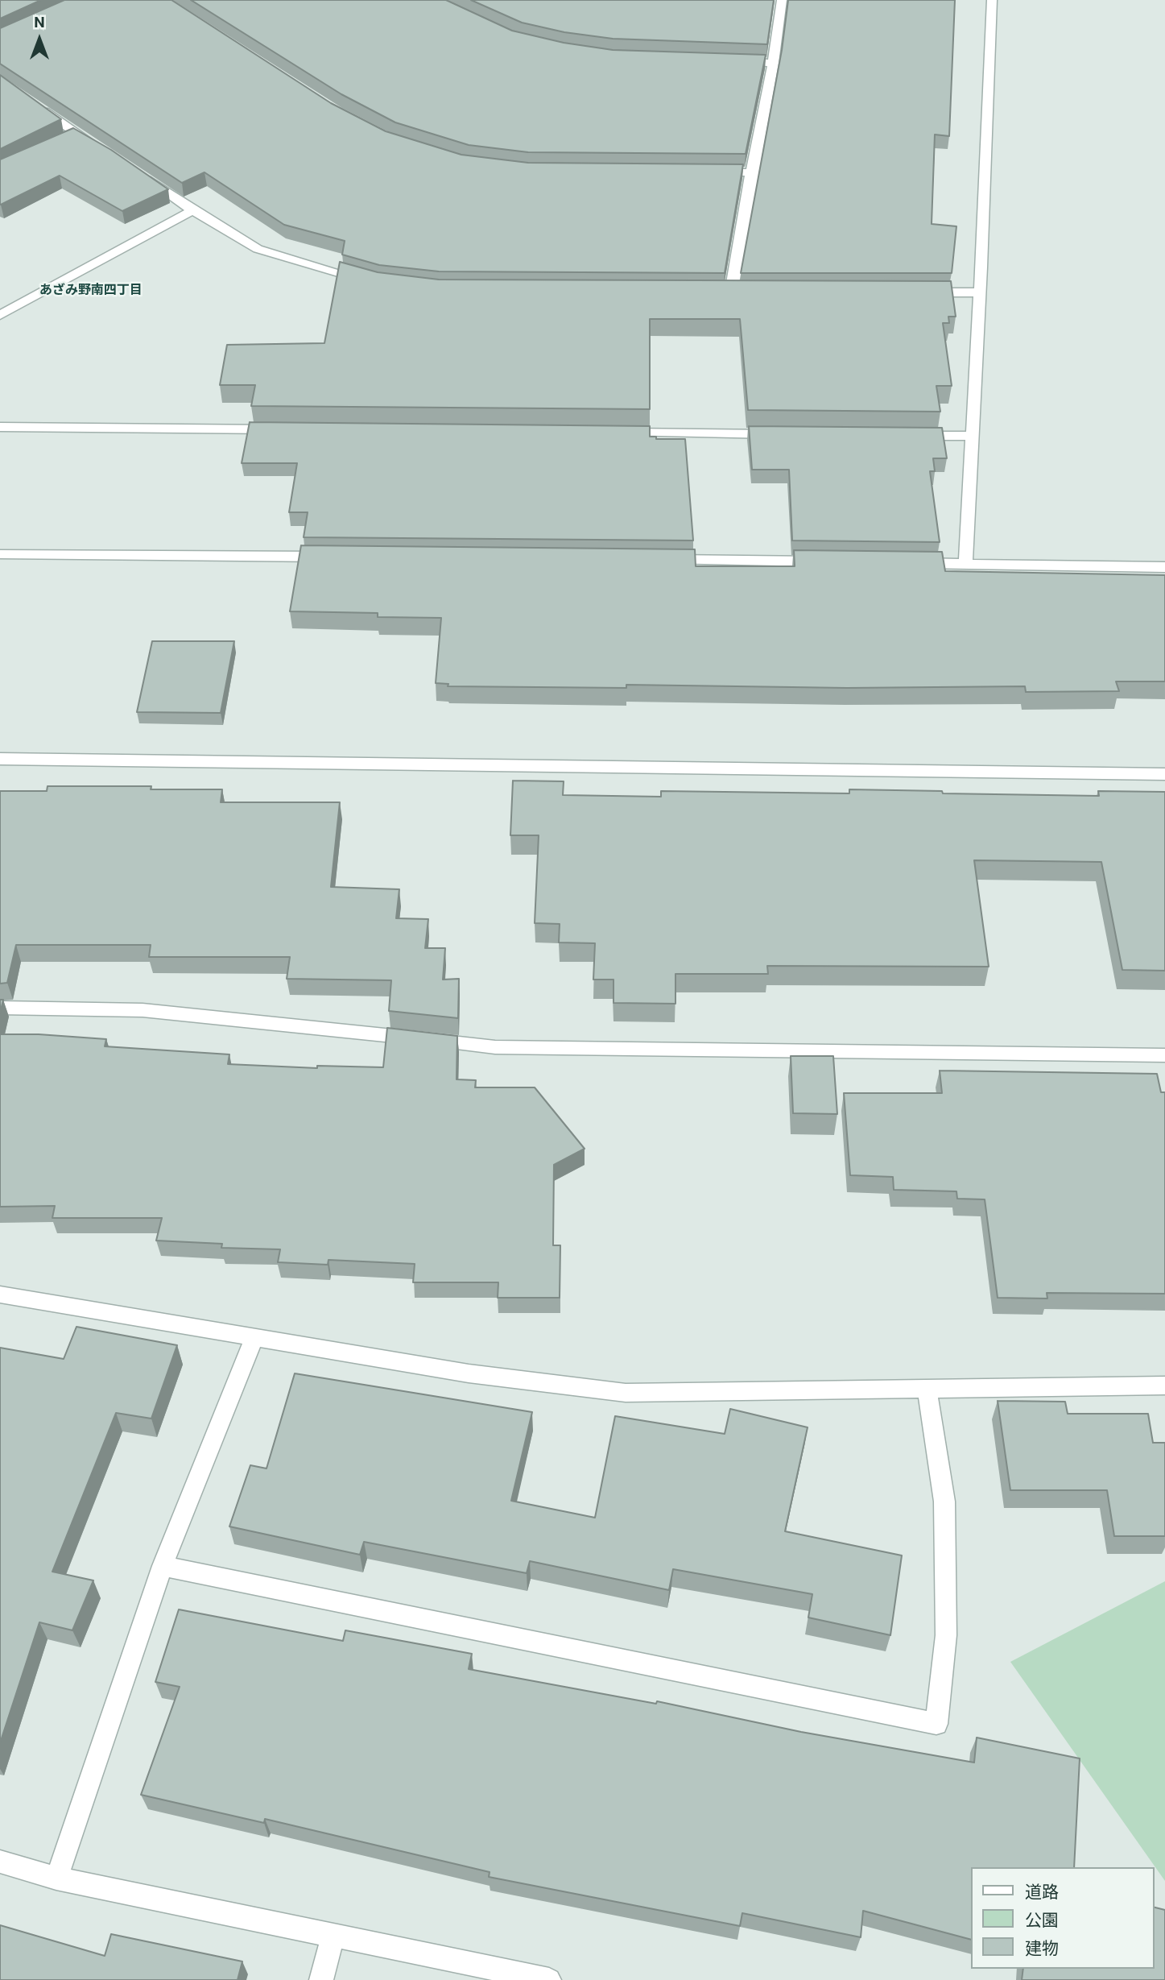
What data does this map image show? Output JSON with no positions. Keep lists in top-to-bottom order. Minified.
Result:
{"districts":["あざみ野南四丁目"],"legend":["道路","公園","建物"],"north":"top"}
